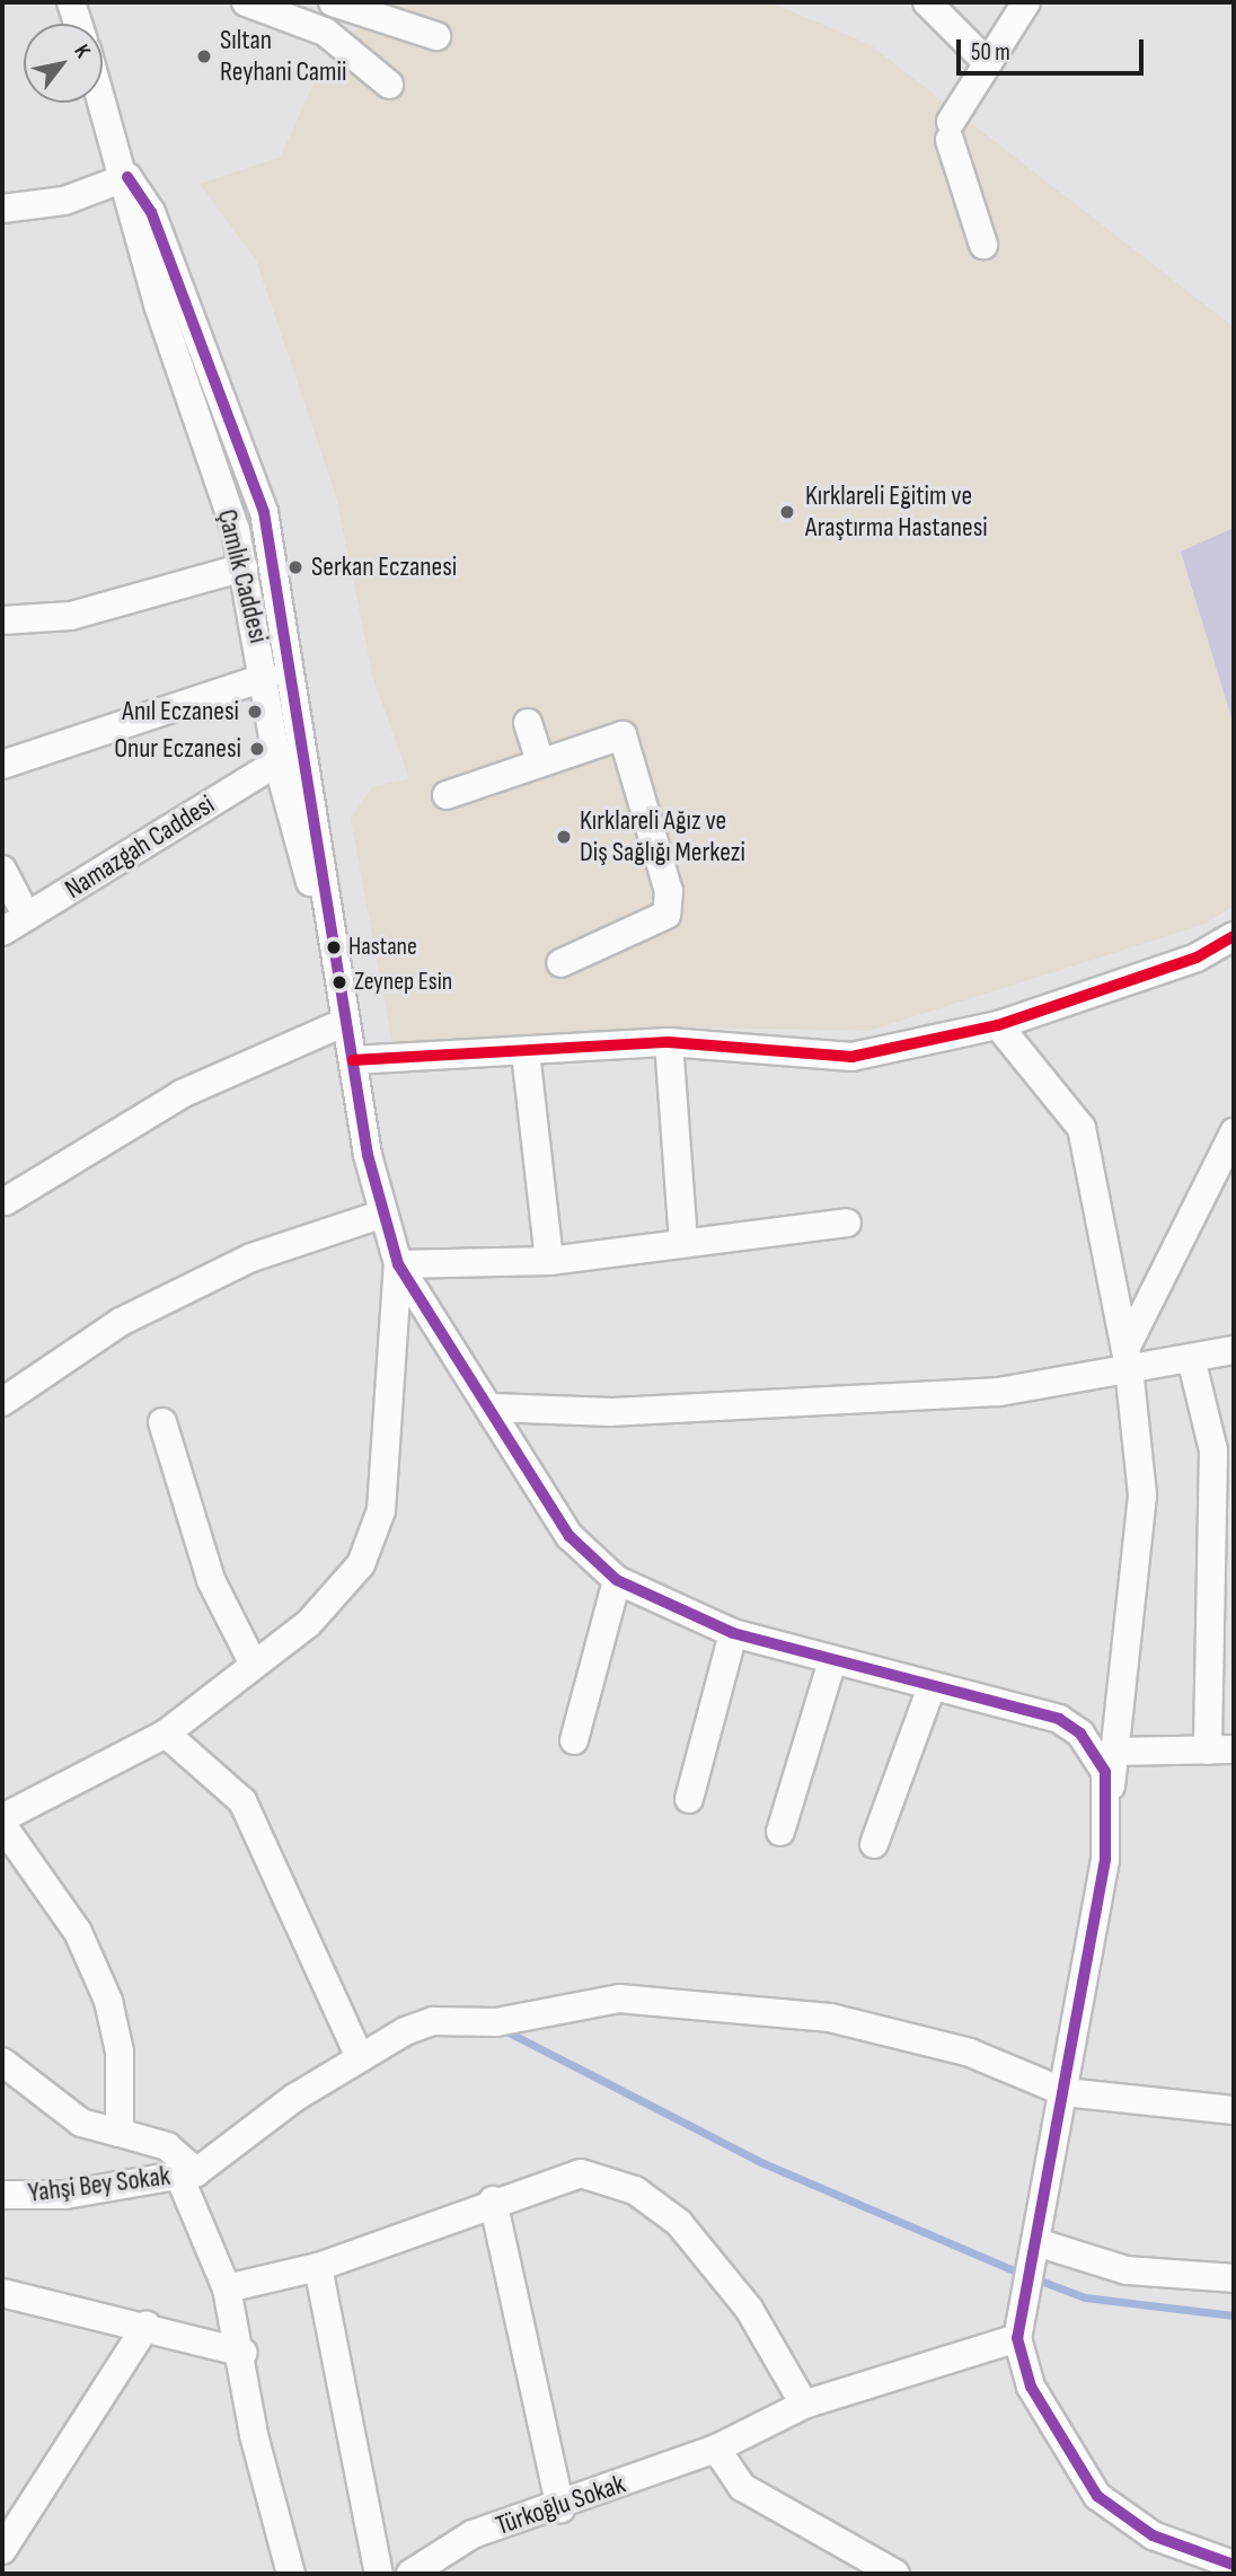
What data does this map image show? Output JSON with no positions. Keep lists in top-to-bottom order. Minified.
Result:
{"streets":{"street":["Çamlık Caddesi","Namazgah Caddesi","Yahşi Bey Sokak","Türkoğlu Sokak"]},"crossings":[["Çamlık Caddesi","Namazgah Caddesi"]],"places":["Sıltan Reyhani Camii","Kırklareli Eğitim ve Araştırma Hastanesi","Serkan Eczanesi","Anıl Eczanesi","Onur Eczanesi","Kırklareli Ağız ve Diş Sağlığı Merkezi","Hastane","Zeynep Esin"],"scale_bar":"50 m","north":"top right"}
